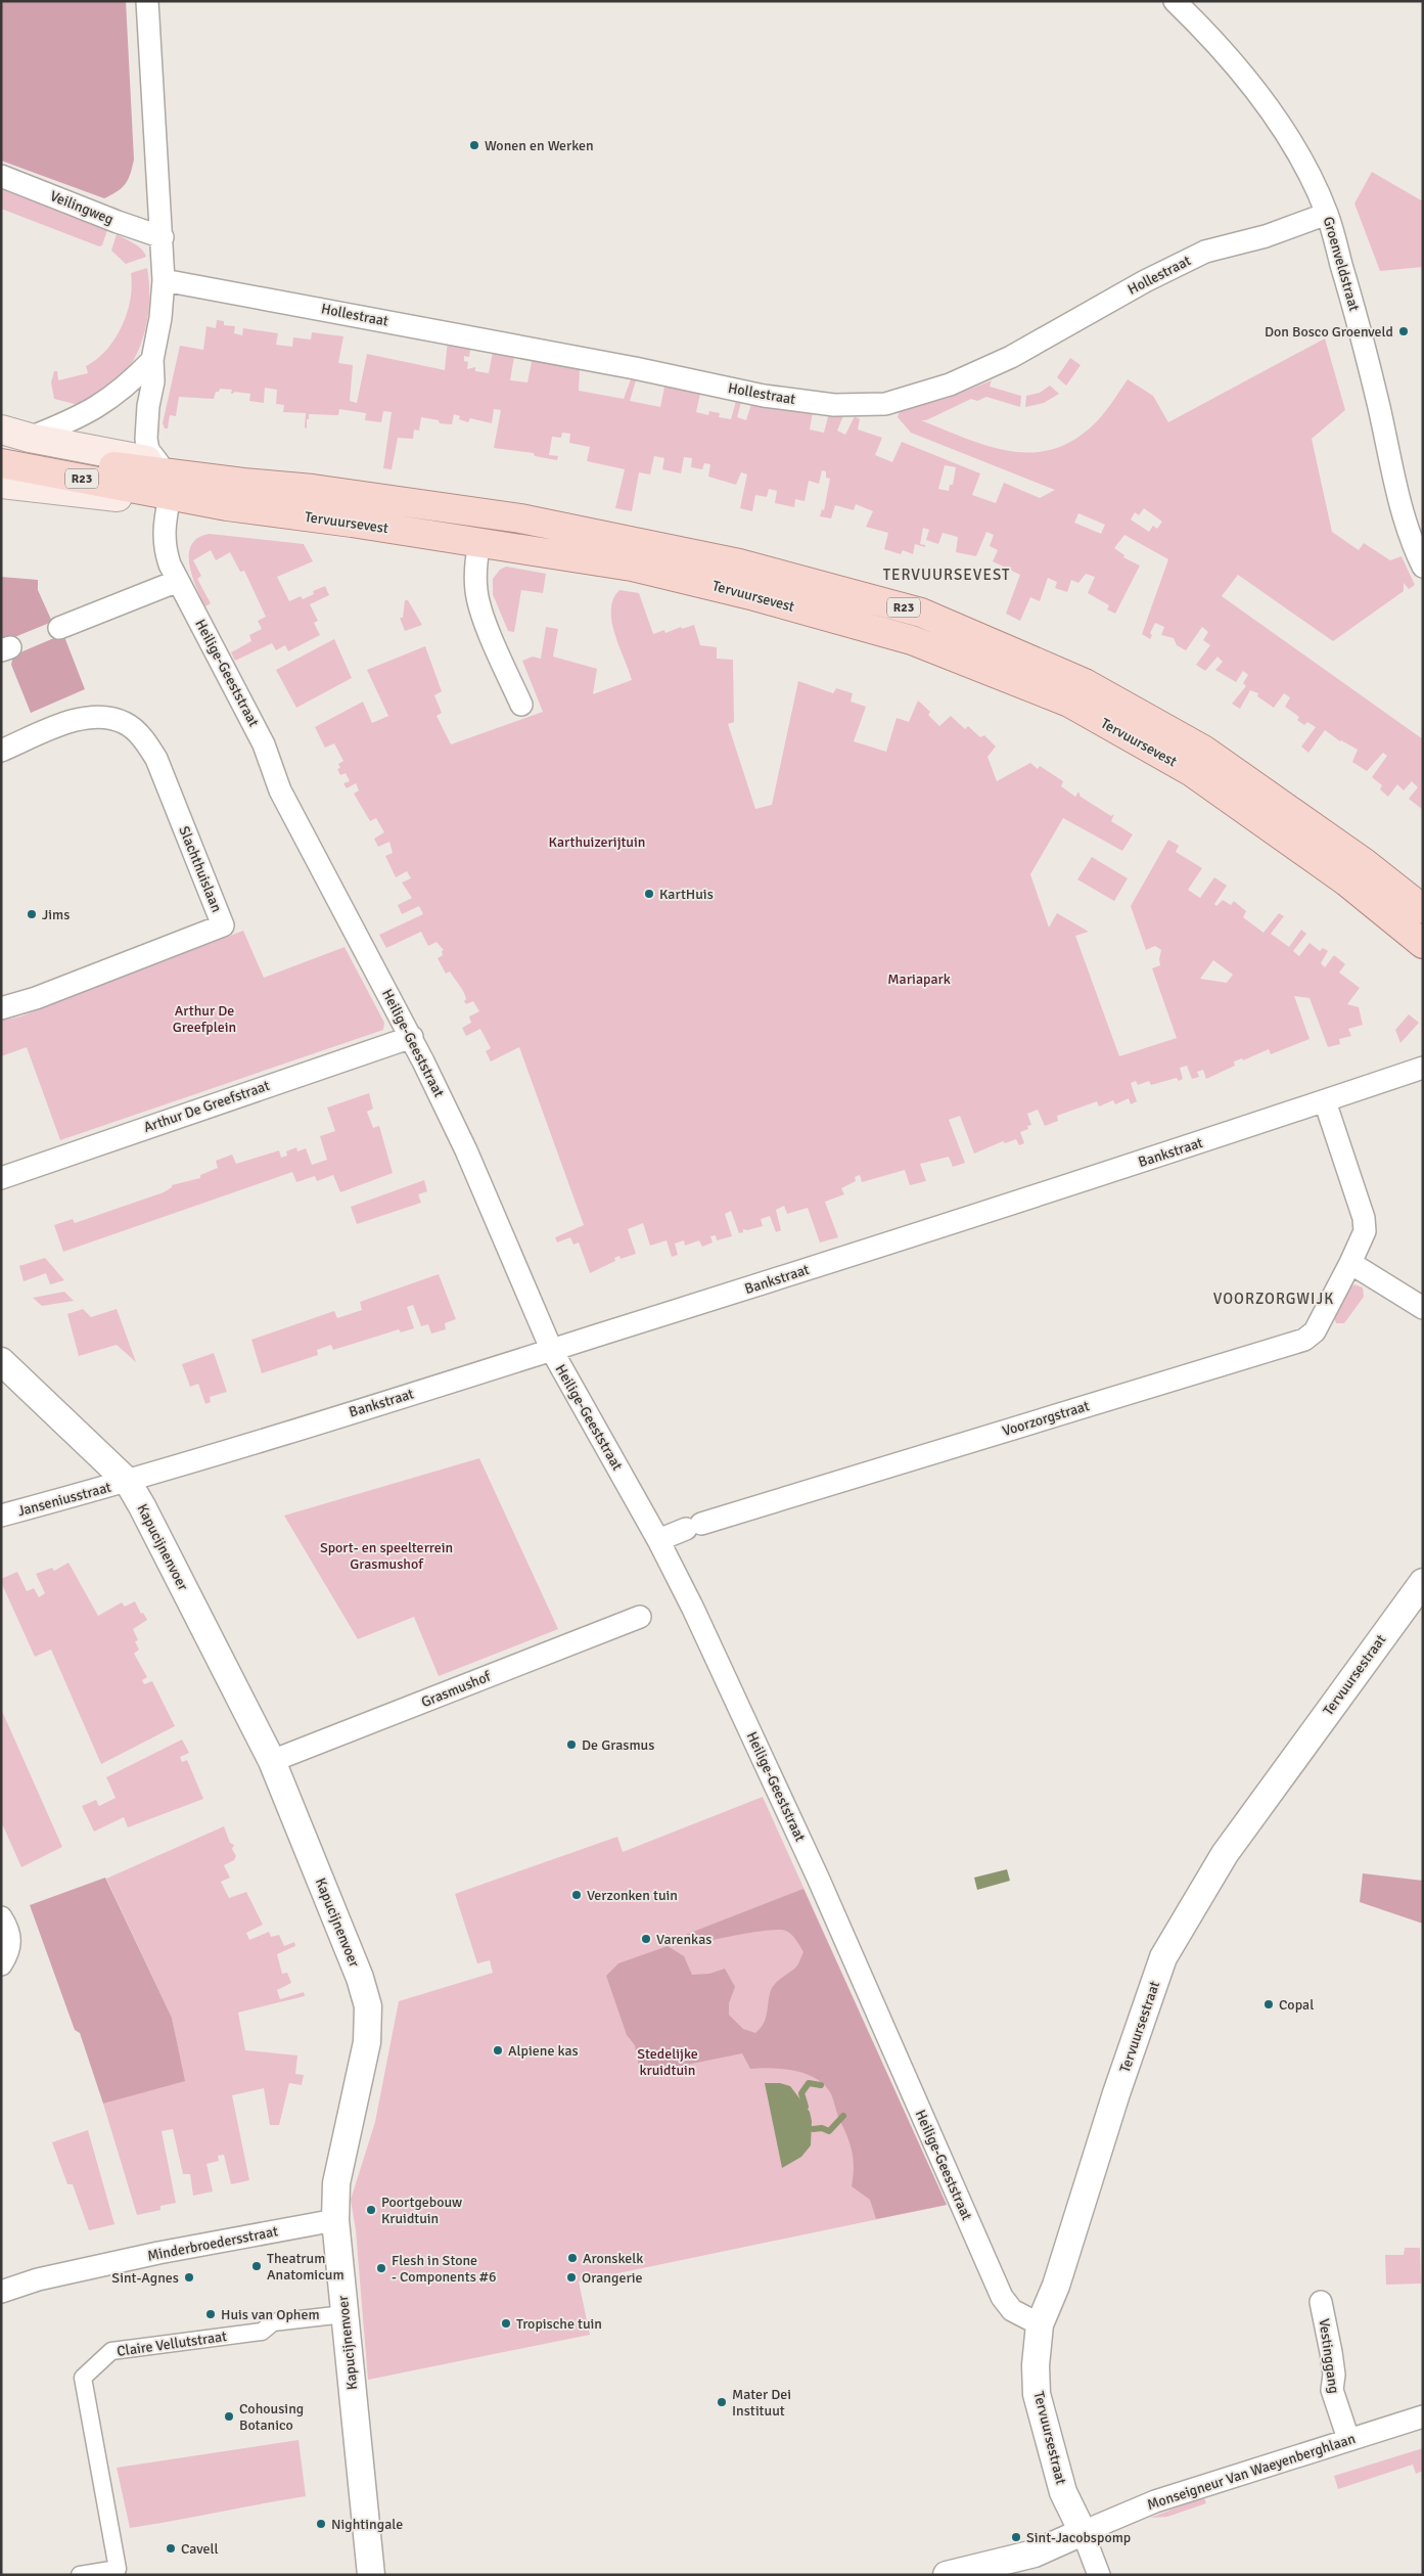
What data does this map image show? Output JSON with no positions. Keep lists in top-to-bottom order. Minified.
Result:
{"streets":{"main road":["R23","Tervuursevest"],"street":["Veilingweg","Groenveldstraat","Hollestraat","Heilige-Geeststraat","Slachthuislaan","Arthur De Greefstraat","Bankstraat","Voorzorgstraat","Janseniusstraat","Kapucijnenvoer","Tervuursestraat","Grasmushof","Minderbroedersstraat","Claire Vellutstraat","Vestinggang","Monseigneur Van Waeyenberghlaan"]},"crossings":[["Groenveldstraat","Hollestraat"],["R23","Tervuursevest"],["R23","Heilige-Geeststraat"],["Tervuursevest","Heilige-Geeststraat"],["Heilige-Geeststraat","Arthur De Greefstraat"],["Heilige-Geeststraat","Bankstraat"],["Heilige-Geeststraat","Voorzorgstraat"],["Heilige-Geeststraat","Tervuursestraat"],["Bankstraat","Voorzorgstraat"],["Bankstraat","Janseniusstraat"],["Bankstraat","Kapucijnenvoer"],["Janseniusstraat","Kapucijnenvoer"],["Kapucijnenvoer","Grasmushof"],["Kapucijnenvoer","Minderbroedersstraat"],["Kapucijnenvoer","Claire Vellutstraat"],["Tervuursestraat","Monseigneur Van Waeyenberghlaan"],["Vestinggang","Monseigneur Van Waeyenberghlaan"]],"districts":["TERVUURSEVEST","VOORZORGWIJK"],"parks":["Karthuizerijtuin","Mariapark","Arthur De Greefplein","Sport- en speelterrein Grasmushof","Stedelijke kruidtuin"],"places":["Wonen en Werken","Don Bosco Groenveld","KartHuis","Jims","De Grasmus","Verzonken tuin","Varenkas","Copal","Alpiene kas","Poortgebouw Kruidtuin","Aronskelk","Theatrum Anatomicum","Flesh in Stone - Components #6","Sint-Agnes","Orangerie","Huis van Ophem","Tropische tuin","Mater Dei Instituut","Cohousing Botanico","Nightingale","Sint-Jacobspomp","Cavell"]}
